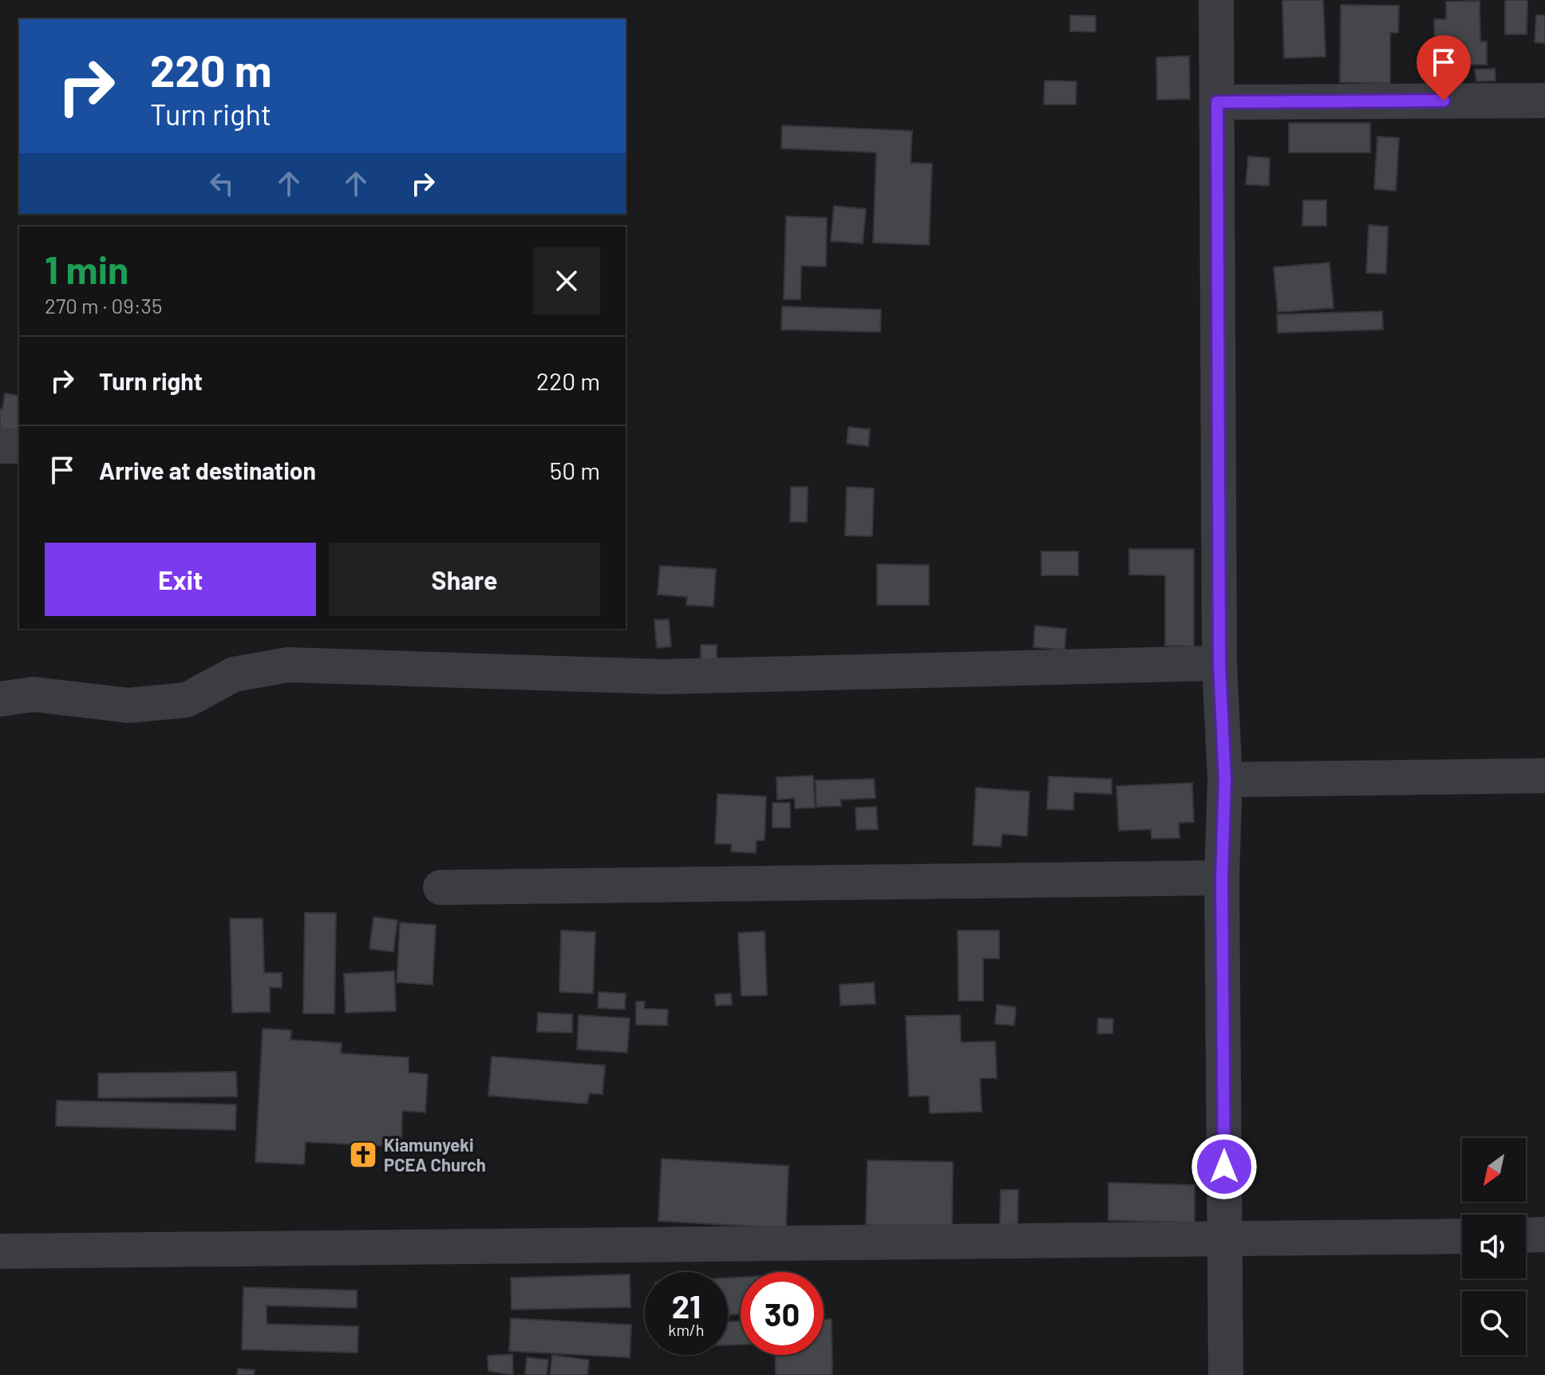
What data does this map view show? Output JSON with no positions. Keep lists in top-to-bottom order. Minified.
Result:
{"places":{"church":["Kiamunyeki PCEA Church"]},"north":"bottom left","page":{"turn":["220 m","Turn right"],"heading":["1 min","270 m · 09:35"],"list":[{"name":"Turn right","value":"220 m"},{"name":"Arrive at destination","value":"50 m"}],"buttons":["Exit","Share"],"speed":"21 km/h","limit":"30"}}
